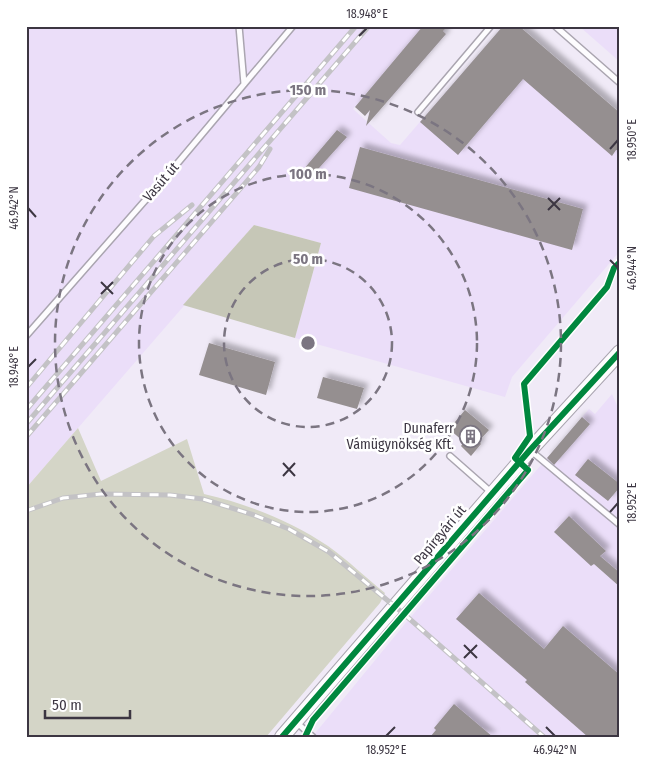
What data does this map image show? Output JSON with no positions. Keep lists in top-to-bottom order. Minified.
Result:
{"streets":{"street":["Papírgyári út"],"lane":["Vasút út"]},"places":{"building":["Dunaferr Vámügynökség Kft."]},"scale_bar":"50 m","coordinates":["18.948°E","18.950°E","46.942°N","46.944°N","18.952°E"],"rings":["150 m","100 m","50 m"]}
